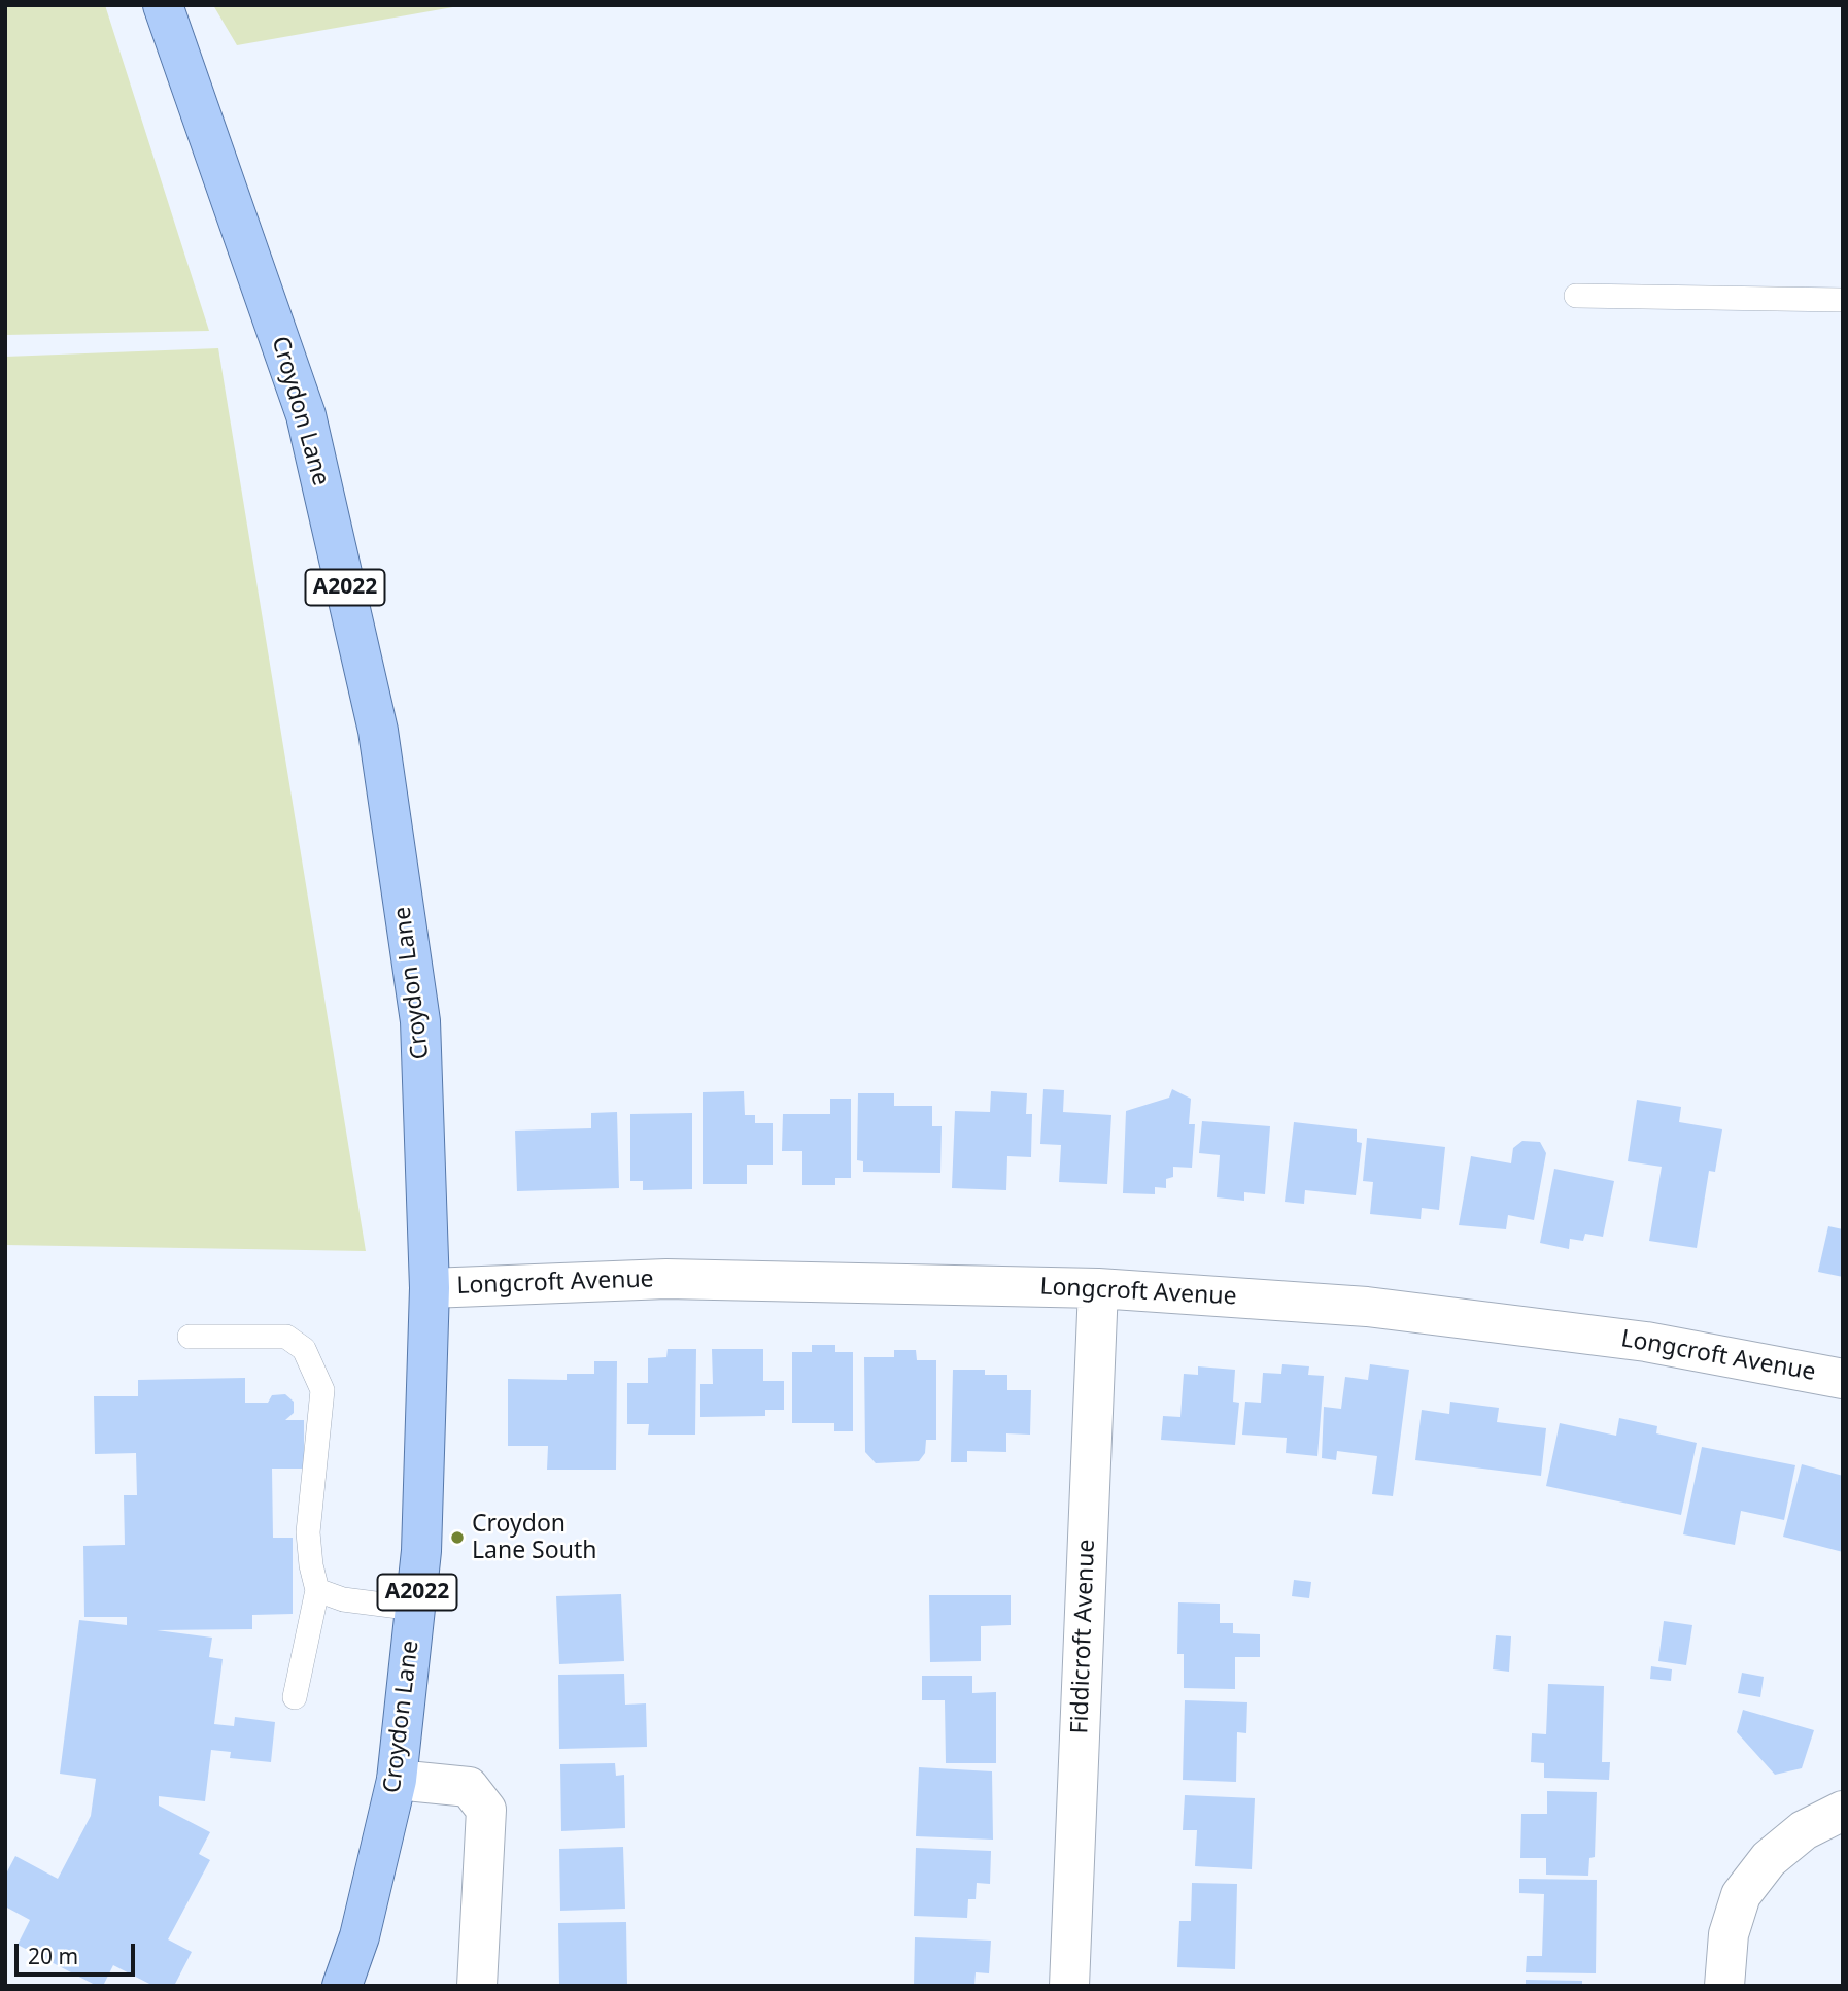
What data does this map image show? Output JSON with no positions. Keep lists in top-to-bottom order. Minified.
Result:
{"streets":{"main road":["Croydon Lane","A2022"],"street":["Longcroft Avenue","Fiddicroft Avenue"]},"crossings":[["Croydon Lane","Longcroft Avenue"],["Longcroft Avenue","Fiddicroft Avenue"]],"places":["Croydon Lane South"],"scale_bar":"20 m"}
